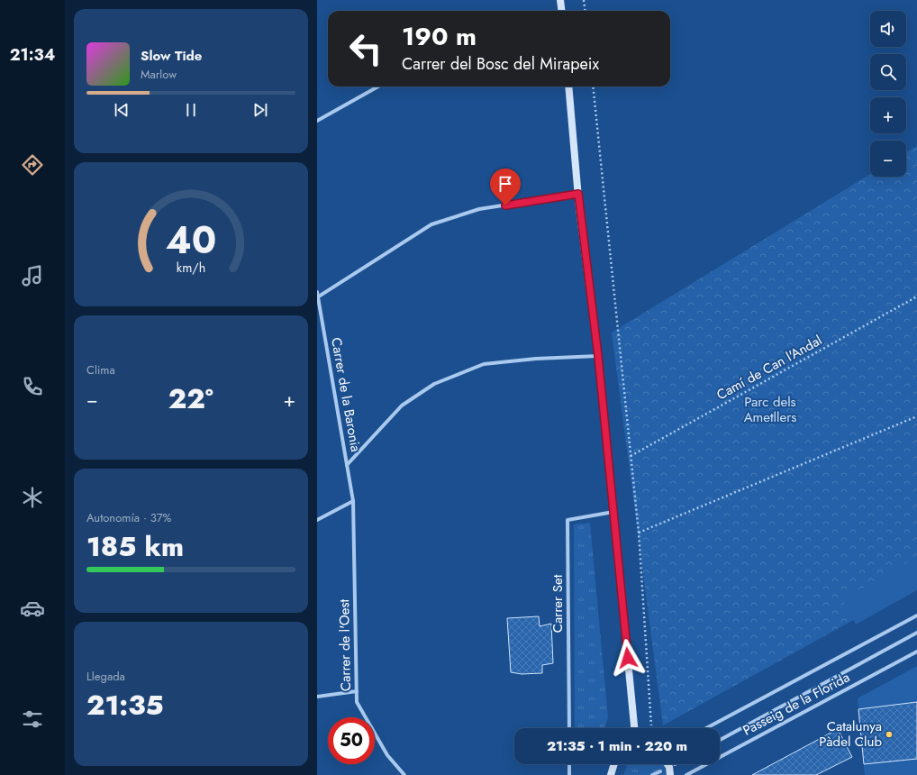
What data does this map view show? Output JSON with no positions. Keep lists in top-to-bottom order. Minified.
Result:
{"streets":{"street":["Carrer de la Baronia","Carrer Set","Carrer de l'Oest","Passeig de la Florida"],"path":["Camí de Can l'Andal"]},"crossings":[["Carrer de la Baronia","Carrer de l'Oest"]],"parks":["Parc dels Ametllers"],"places":["Catalunya Pàdel Club"],"page":{"tabs":"21:34","map_buttons":["+","−"],"turn":["190 m","Carrer del Bosc del Mirapeix"],"song":["Slow Tide","Marlow"],"tile":["Clima",["Autonomía · 37%","185 km"],["Llegada","21:35"]],"heat":["−","22°","+"],"limit":"50","trip":"21:35 · 1 min · 220 m","gauge":["40","km/h"]}}
